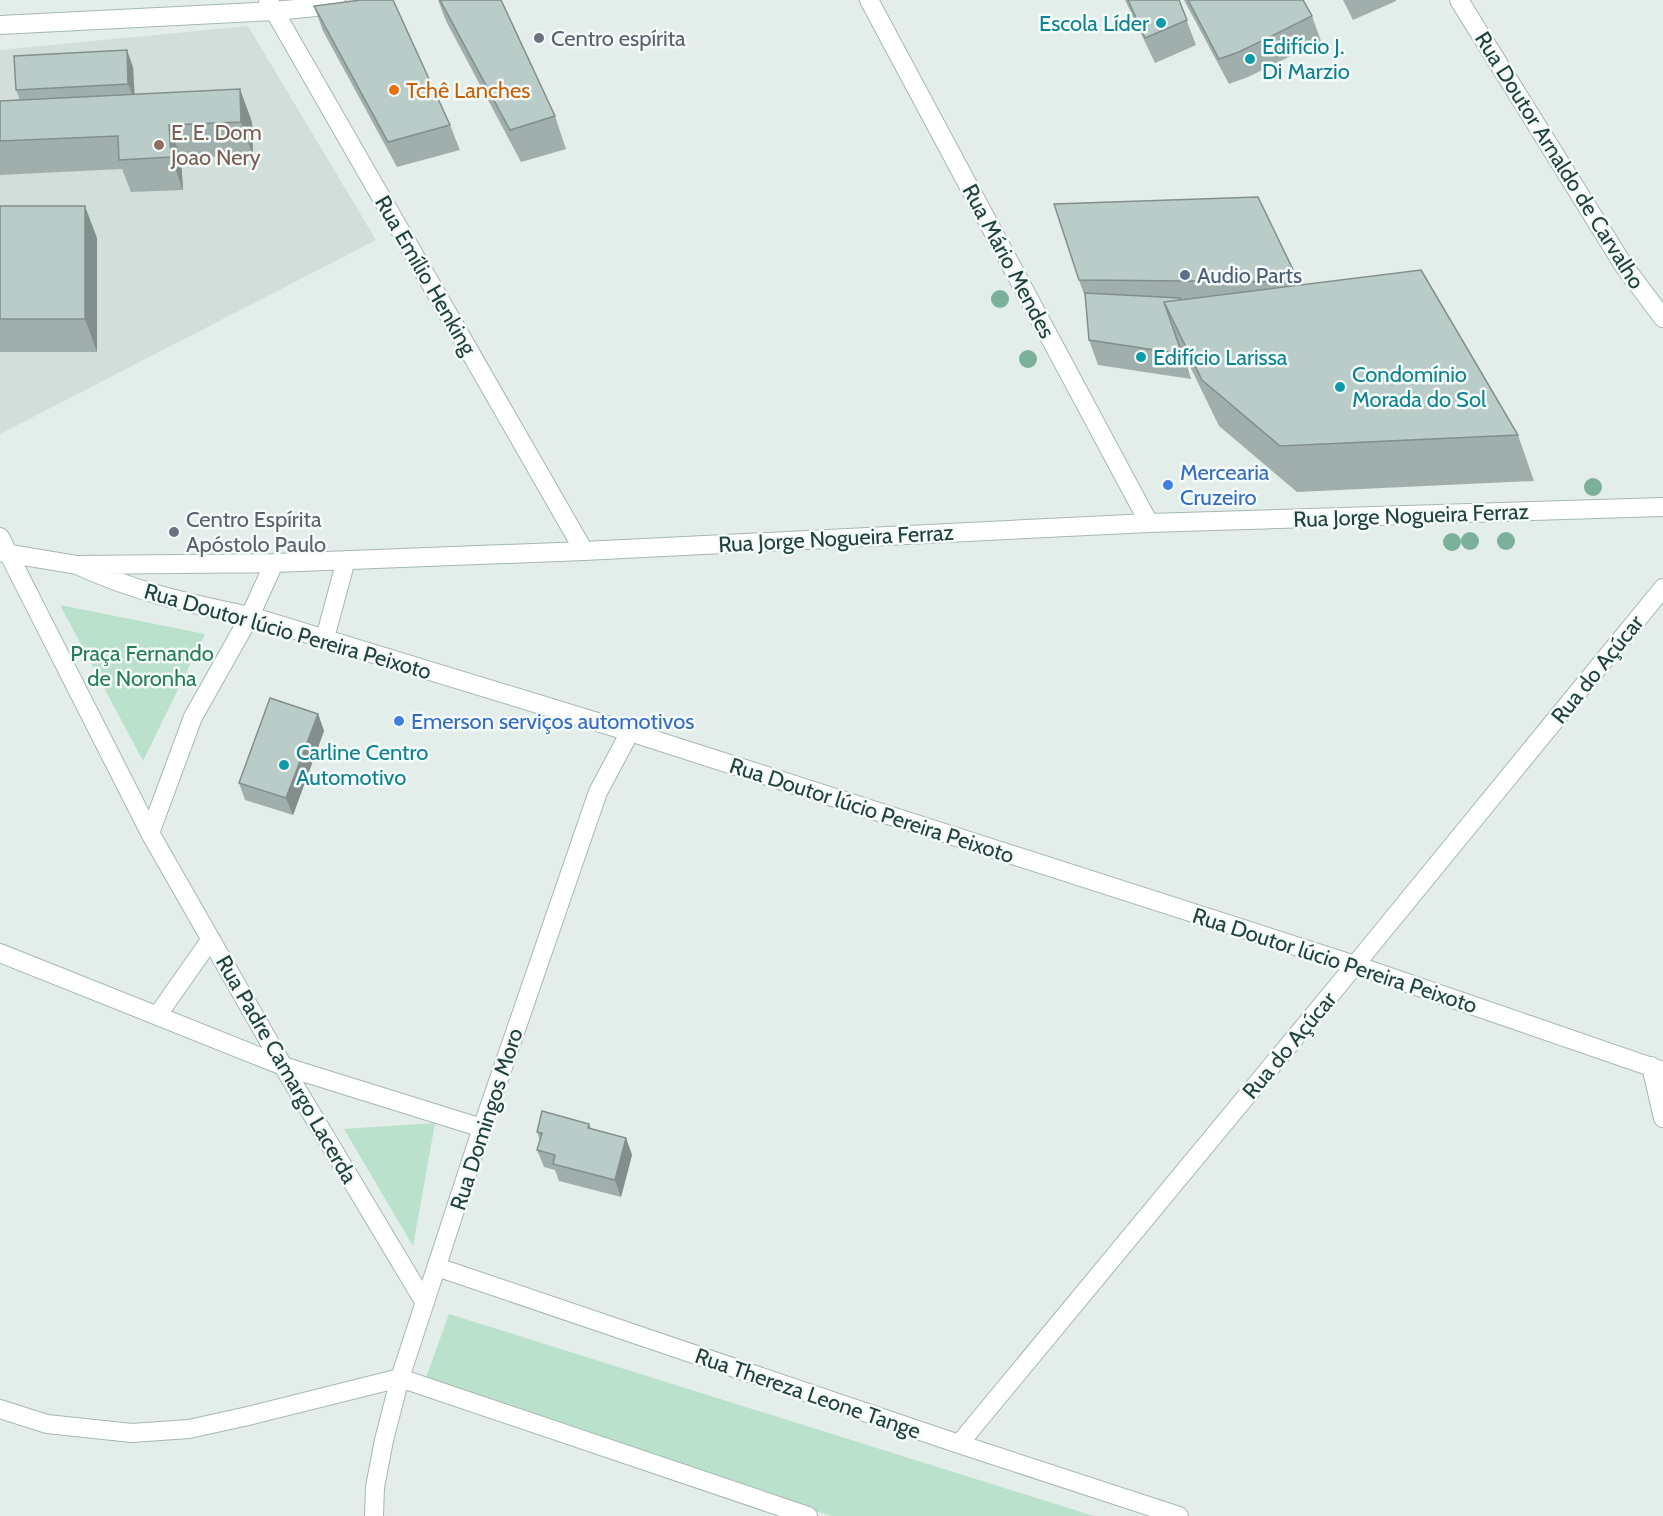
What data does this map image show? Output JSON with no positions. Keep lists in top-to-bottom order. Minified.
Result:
{"streets":{"street":["Rua Doutor Arnaldo de Carvalho","Rua Mário Mendes","Rua Emílio Henking","Rua Jorge Nogueira Ferraz","Rua Doutor lúcio Pereira Peixoto","Rua do Açúcar","Rua Padre Camargo Lacerda","Rua Domingos Moro","Rua Thereza Leone Tange"]},"crossings":[["Rua Mário Mendes","Rua Jorge Nogueira Ferraz"],["Rua Emílio Henking","Rua Jorge Nogueira Ferraz"],["Rua Jorge Nogueira Ferraz","Rua Doutor lúcio Pereira Peixoto"],["Rua Jorge Nogueira Ferraz","Rua Padre Camargo Lacerda"],["Rua Doutor lúcio Pereira Peixoto","Rua do Açúcar"],["Rua Doutor lúcio Pereira Peixoto","Rua Domingos Moro"],["Rua do Açúcar","Rua Thereza Leone Tange"],["Rua Padre Camargo Lacerda","Rua Domingos Moro"],["Rua Domingos Moro","Rua Thereza Leone Tange"]],"parks":["Praça Fernando de Noronha"],"places":["Escola Líder","Centro espírita","Edifício J. Di Marzio","Tchê Lanches","E. E. Dom Joao Nery","Audio Parts","Edifício Larissa","Condomínio Morada do Sol","Mercearia Cruzeiro","Centro Espírita Apóstolo Paulo","Emerson serviços automotivos","Carline Centro Automotivo"]}
